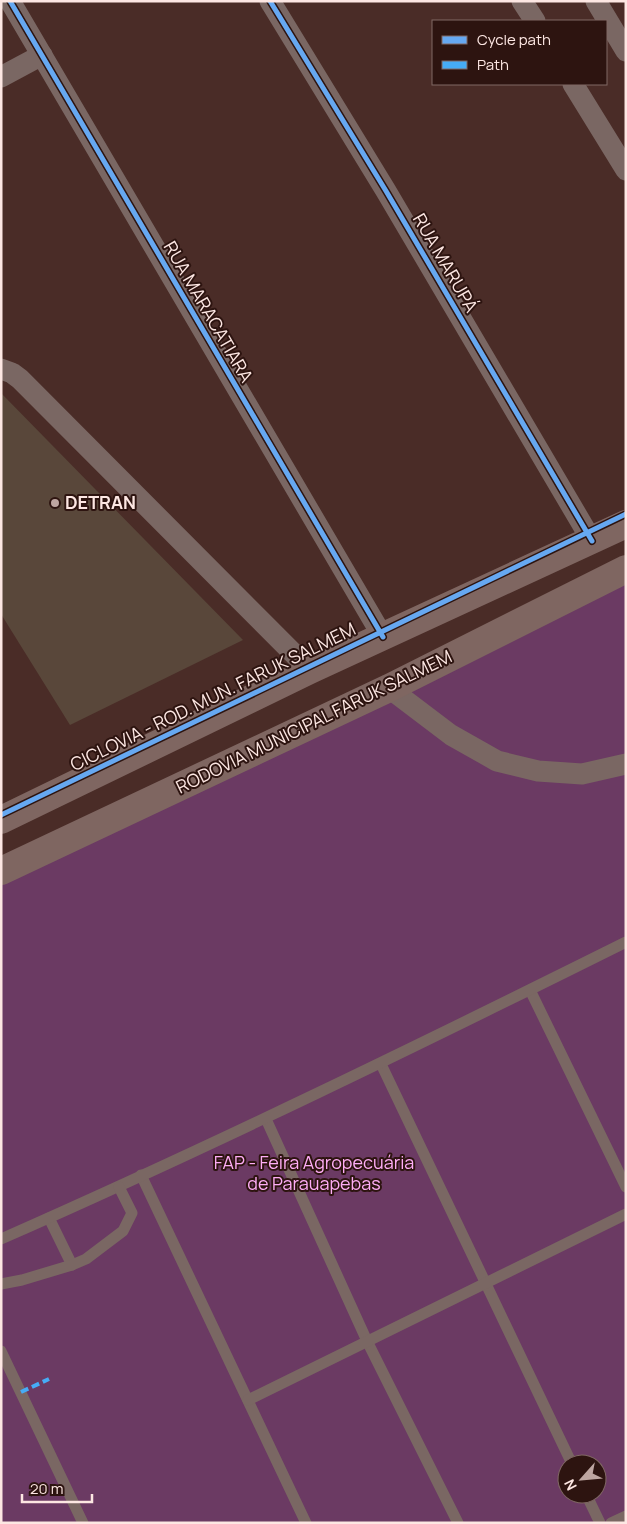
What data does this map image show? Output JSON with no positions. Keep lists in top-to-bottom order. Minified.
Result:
{"streets":{"main road":["RODOVIA MUNICIPAL FARUK SALMEM"],"street":["RUA MARUPÁ","RUA MARACATIARA"],"cycle path":["CICLOVIA - ROD. MUN. FARUK SALMEM"]},"parks":["FAP - Feira Agropecuária de Parauapebas"],"places":["DETRAN"],"legend":["Cycle path","Path"],"scale_bar":"20 m","north":"bottom left"}
